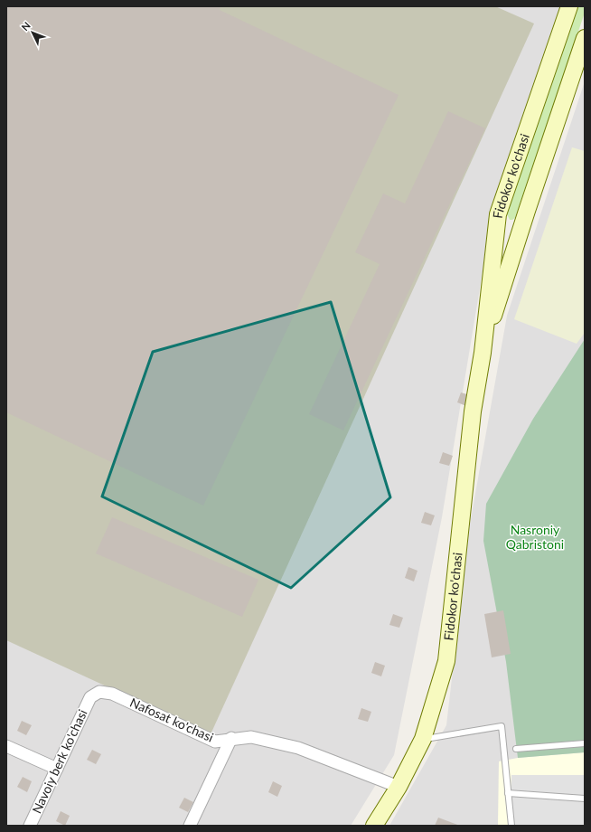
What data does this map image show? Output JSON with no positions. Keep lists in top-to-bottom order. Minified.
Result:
{"streets":{"street":["Fidokor ko'chasi","Nafosat ko'chasi","Navoiy berk ko'chasi"]},"crossings":[["Fidokor ko'chasi","Nafosat ko'chasi"],["Nafosat ko'chasi","Navoiy berk ko'chasi"]],"parks":["Nasroniy Qabristoni"],"north":"top left"}
